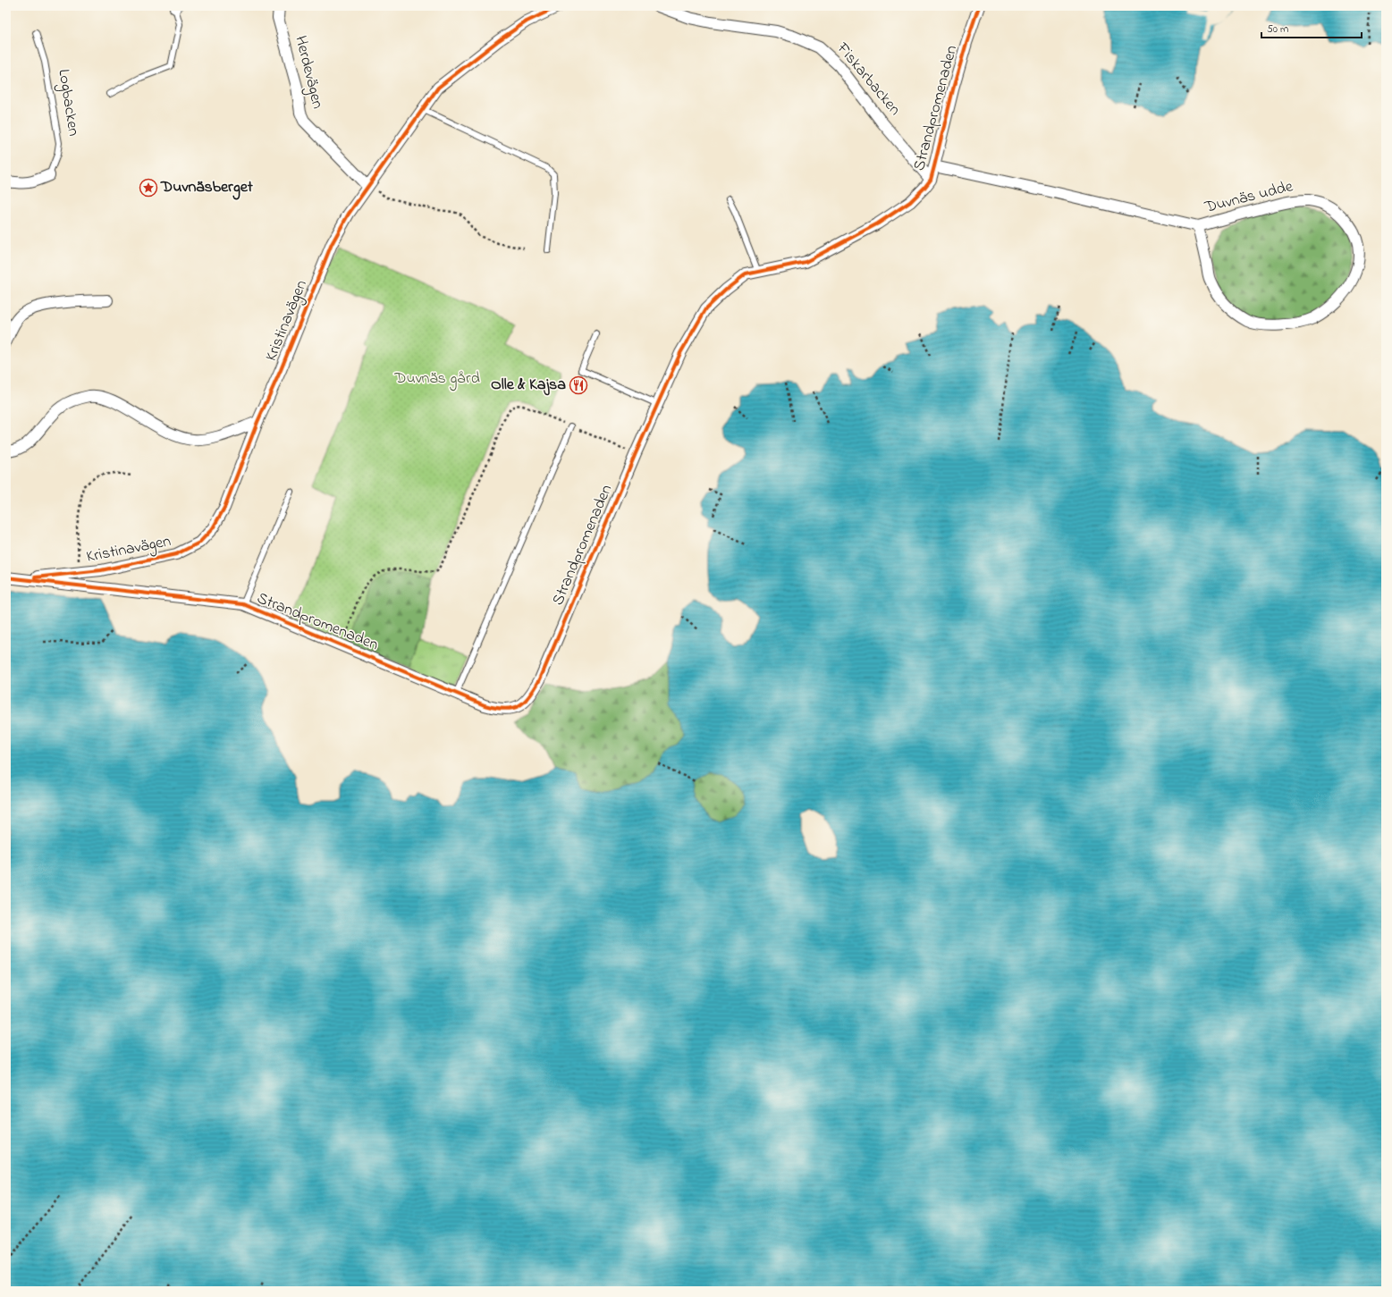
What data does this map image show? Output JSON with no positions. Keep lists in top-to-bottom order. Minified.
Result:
{"streets":{"street":["Herdevägen","Fiskarbacken","Logbacken","Strandpromenaden","Duvnäs udde","Kristinavägen"]},"crossings":[["Herdevägen","Kristinavägen"],["Fiskarbacken","Strandpromenaden"],["Strandpromenaden","Duvnäs udde"],["Strandpromenaden","Kristinavägen"]],"parks":["Duvnäs gård"],"places":{"place":["Duvnäsberget"],"restaurant":["Olle & Kajsa"]},"scale_bar":"50 m"}
